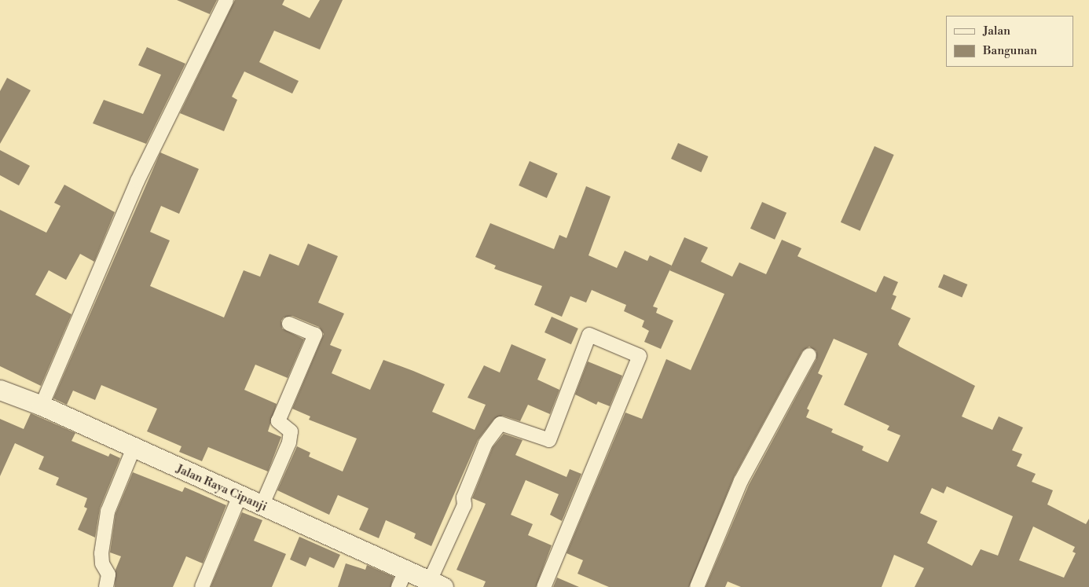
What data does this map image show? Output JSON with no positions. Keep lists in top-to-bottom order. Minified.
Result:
{"streets":{"main road":["Jalan Raya Cipanji"]},"legend":["Jalan","Bangunan"]}
